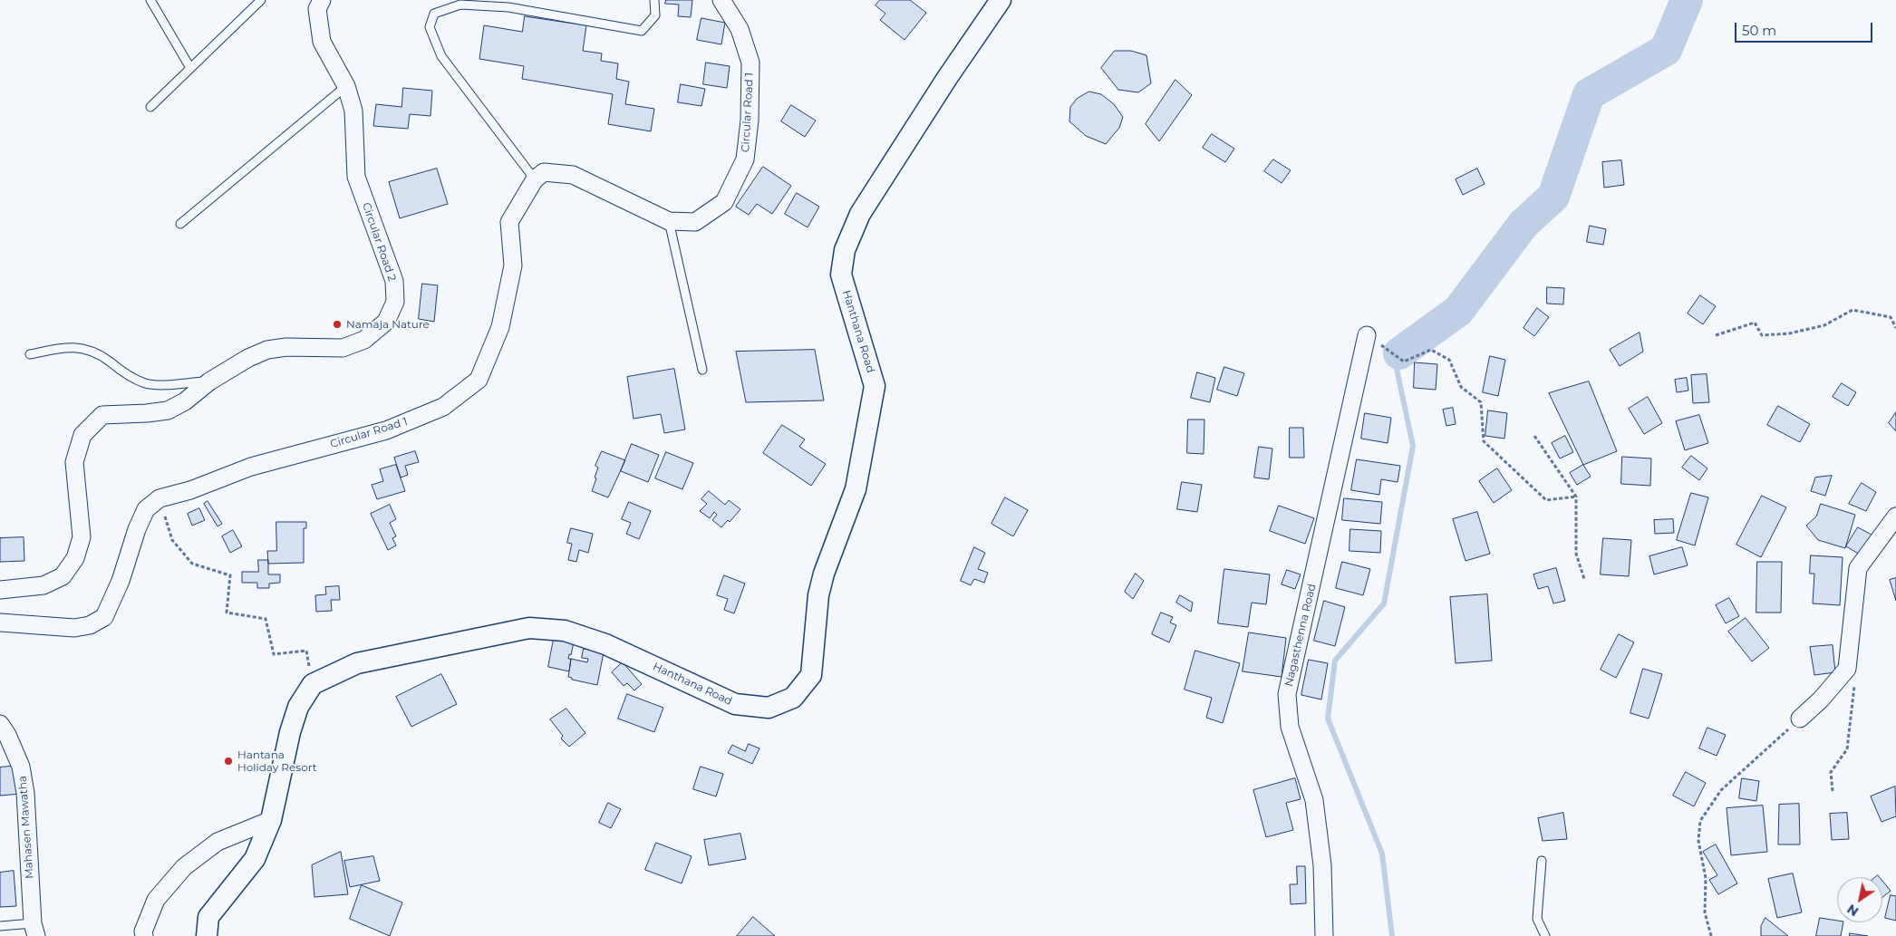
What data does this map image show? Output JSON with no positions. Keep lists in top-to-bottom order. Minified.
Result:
{"streets":{"street":["Circular Road 1","Circular Road 2","Hanthana Road","Nagasthenna Road","Mahasen Mawatha"]},"places":["Namaja Nature","Hantana Holiday Resort"],"scale_bar":"50 m","north":"bottom left"}
